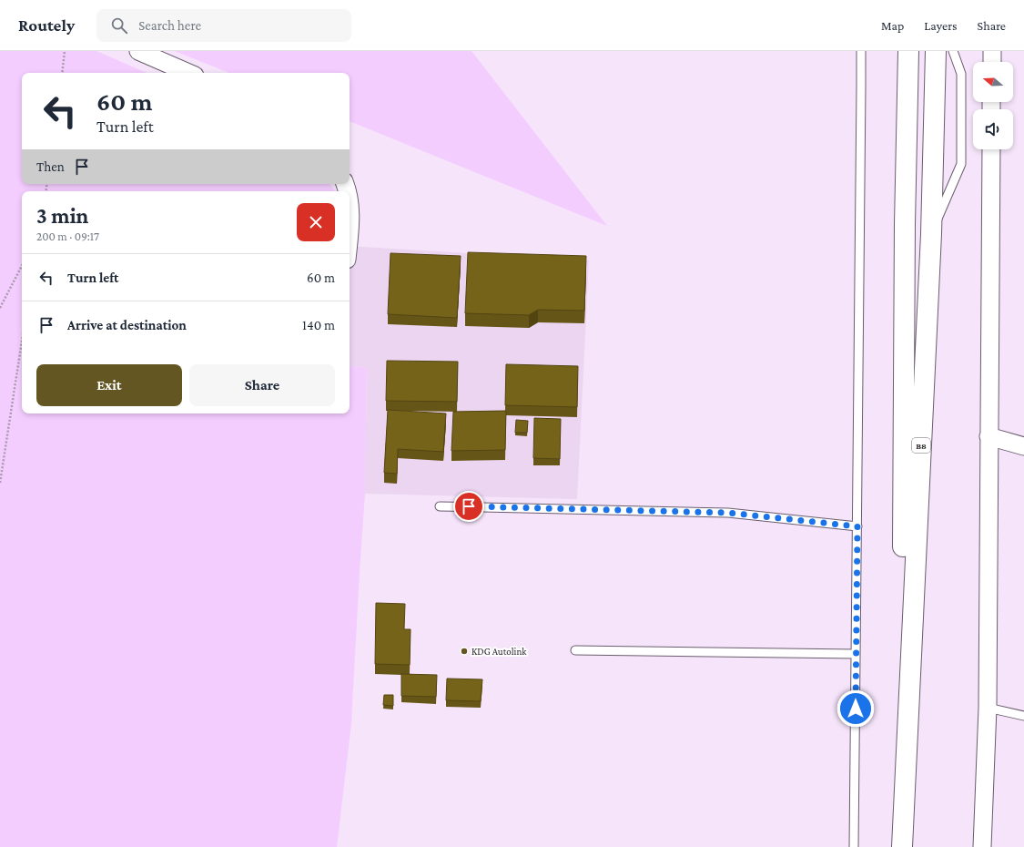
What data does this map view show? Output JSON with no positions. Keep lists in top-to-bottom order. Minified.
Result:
{"streets":{"highway":["B8"]},"places":["KDG Autolink"],"north":"left","page":{"header":"Routely","search":"Search here","nav":["Map","Layers","Share"],"turn":["60 m","Turn left"],"then":"Then","heading":["3 min","200 m · 09:17"],"list":[{"name":"Turn left","value":"60 m"},{"name":"Arrive at destination","value":"140 m"}],"buttons":["Exit","Share"]}}
